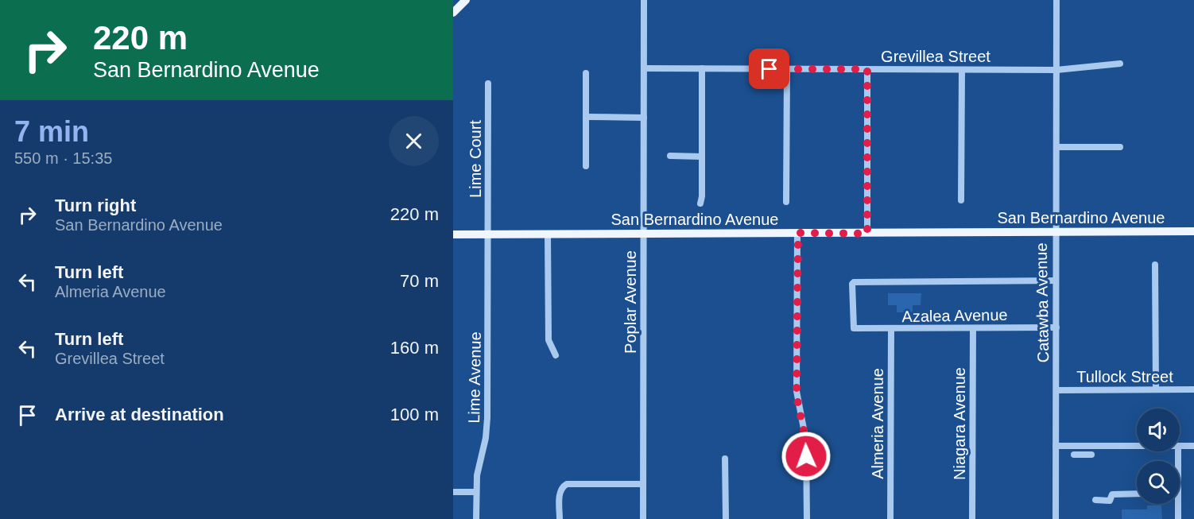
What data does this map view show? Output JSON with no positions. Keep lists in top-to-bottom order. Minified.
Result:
{"streets":{"main road":["San Bernardino Avenue"],"street":["Grevillea Street","Lime Court","Poplar Avenue","Catawba Avenue","Azalea Avenue","Tullock Street","Lime Avenue","Almeria Avenue","Niagara Avenue"]},"crossings":[["Grevillea Street","Poplar Avenue"],["Grevillea Street","Catawba Avenue"],["Lime Court","San Bernardino Avenue"],["Lime Court","Lime Avenue"],["San Bernardino Avenue","Poplar Avenue"],["San Bernardino Avenue","Catawba Avenue"],["San Bernardino Avenue","Lime Avenue"],["Catawba Avenue","Azalea Avenue"],["Catawba Avenue","Tullock Street"],["Azalea Avenue","Almeria Avenue"],["Azalea Avenue","Niagara Avenue"]],"page":{"turn":["220 m","San Bernardino Avenue"],"heading":["7 min","550 m · 15:35"],"list":[{"name":"Turn right","note":"San Bernardino Avenue","value":"220 m"},{"name":"Turn left","note":"Almeria Avenue","value":"70 m"},{"name":"Turn left","note":"Grevillea Street","value":"160 m"},{"name":"Arrive at destination","value":"100 m"}]}}
